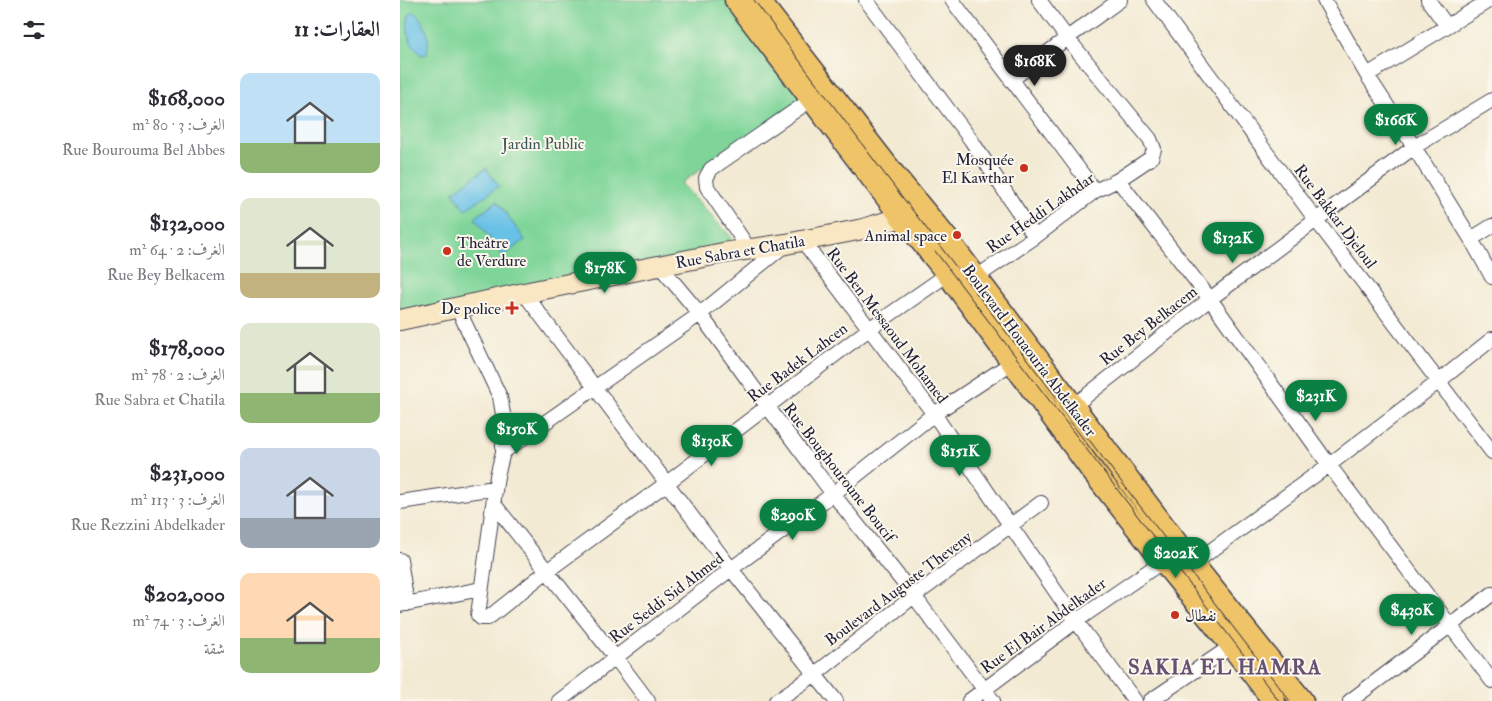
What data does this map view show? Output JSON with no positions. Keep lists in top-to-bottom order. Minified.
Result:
{"streets":{"main road":["Boulevard Houaouria Abdelkader"],"street":["Rue Heddi Lakhdar","Rue Bakkar Djeloul","Rue Sabra et Chatila","Rue Ben Messaoud Mohamed","Rue Bey Belkacem","Rue Badek Lahcen","Rue Boughouroune Boucif","Boulevard Auguste Theveny","Rue Seddi Sid Ahmed","Rue El Bair Abdelkader"]},"crossings":[["Rue Heddi Lakhdar","Boulevard Houaouria Abdelkader"],["Rue Bakkar Djeloul","Rue Bey Belkacem"],["Rue Bakkar Djeloul","Rue El Bair Abdelkader"],["Rue Sabra et Chatila","Rue Ben Messaoud Mohamed"],["Rue Sabra et Chatila","Boulevard Houaouria Abdelkader"],["Rue Sabra et Chatila","Rue Boughouroune Boucif"],["Rue Ben Messaoud Mohamed","Rue Badek Lahcen"],["Rue Ben Messaoud Mohamed","Boulevard Auguste Theveny"],["Rue Ben Messaoud Mohamed","Rue Seddi Sid Ahmed"],["Rue Ben Messaoud Mohamed","Rue El Bair Abdelkader"],["Rue Bey Belkacem","Boulevard Houaouria Abdelkader"],["Boulevard Houaouria Abdelkader","Rue Badek Lahcen"],["Boulevard Houaouria Abdelkader","Rue Seddi Sid Ahmed"],["Boulevard Houaouria Abdelkader","Rue El Bair Abdelkader"],["Rue Badek Lahcen","Rue Boughouroune Boucif"],["Rue Boughouroune Boucif","Boulevard Auguste Theveny"],["Rue Boughouroune Boucif","Rue Seddi Sid Ahmed"],["Rue Boughouroune Boucif","Rue El Bair Abdelkader"]],"districts":["SAKIA EL HAMRA"],"parks":["Jardin Public"],"places":{"other":["Mosquée El Kawthar","Animal space","Theâtre de Verdure","نفطال"],"health":["De police"]},"page":{"heading":"العقارات: 11","price":["$168K","$166K","$132K","$178K","$231K","$150K","$130K","$151K","$290K","$202K","$430K"],"list":[{"name":"$168,000","note":"الغرف: 3 · 80 m² · Rue Bourouma Bel Abbes"},{"name":"$132,000","note":"الغرف: 2 · 64 m² · Rue Bey Belkacem"},{"name":"$178,000","note":"الغرف: 2 · 78 m² · Rue Sabra et Chatila"},{"name":"$231,000","note":"الغرف: 3 · 113 m² · Rue Rezzini Abdelkader"},{"name":"$202,000","note":"الغرف: 3 · 74 m² · شقة"}]}}
